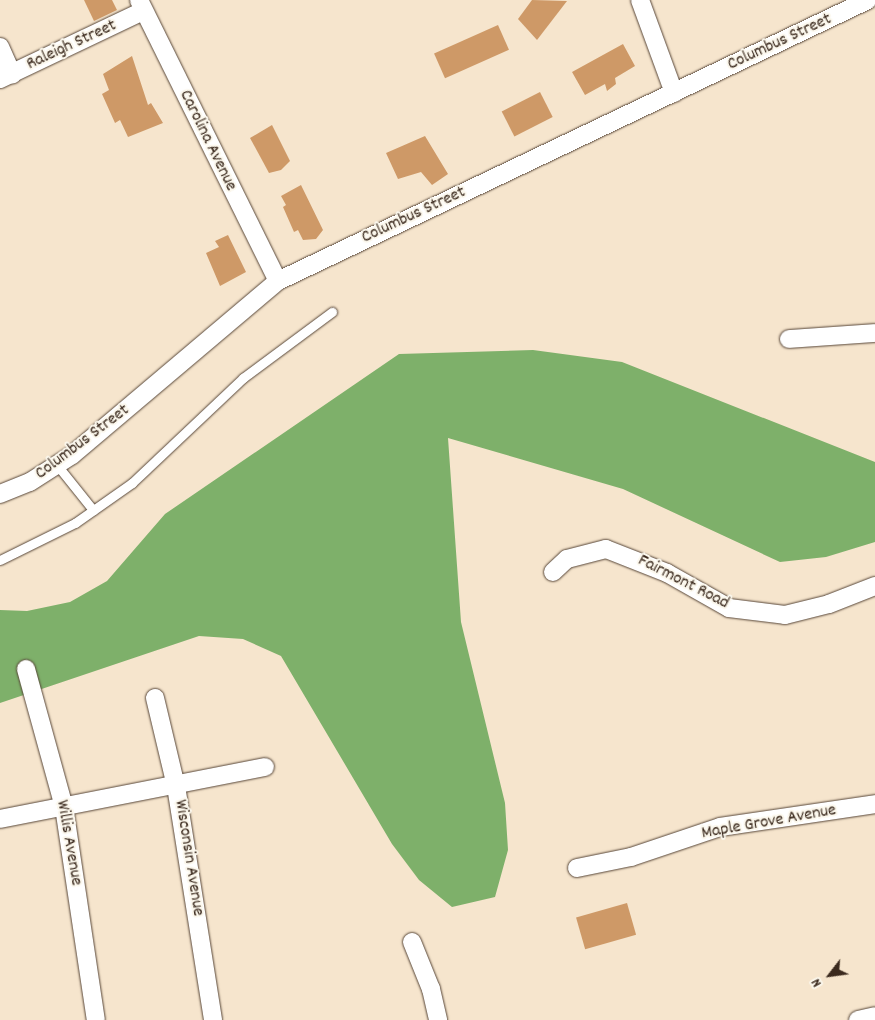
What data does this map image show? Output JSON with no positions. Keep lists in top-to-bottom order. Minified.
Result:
{"streets":{"street":["Columbus Street","Raleigh Street","Carolina Avenue","Fairmont Road","Maple Grove Avenue","Willis Avenue","Wisconsin Avenue"]},"crossings":[["Columbus Street","Carolina Avenue"],["Raleigh Street","Carolina Avenue"]],"north":"bottom left"}
